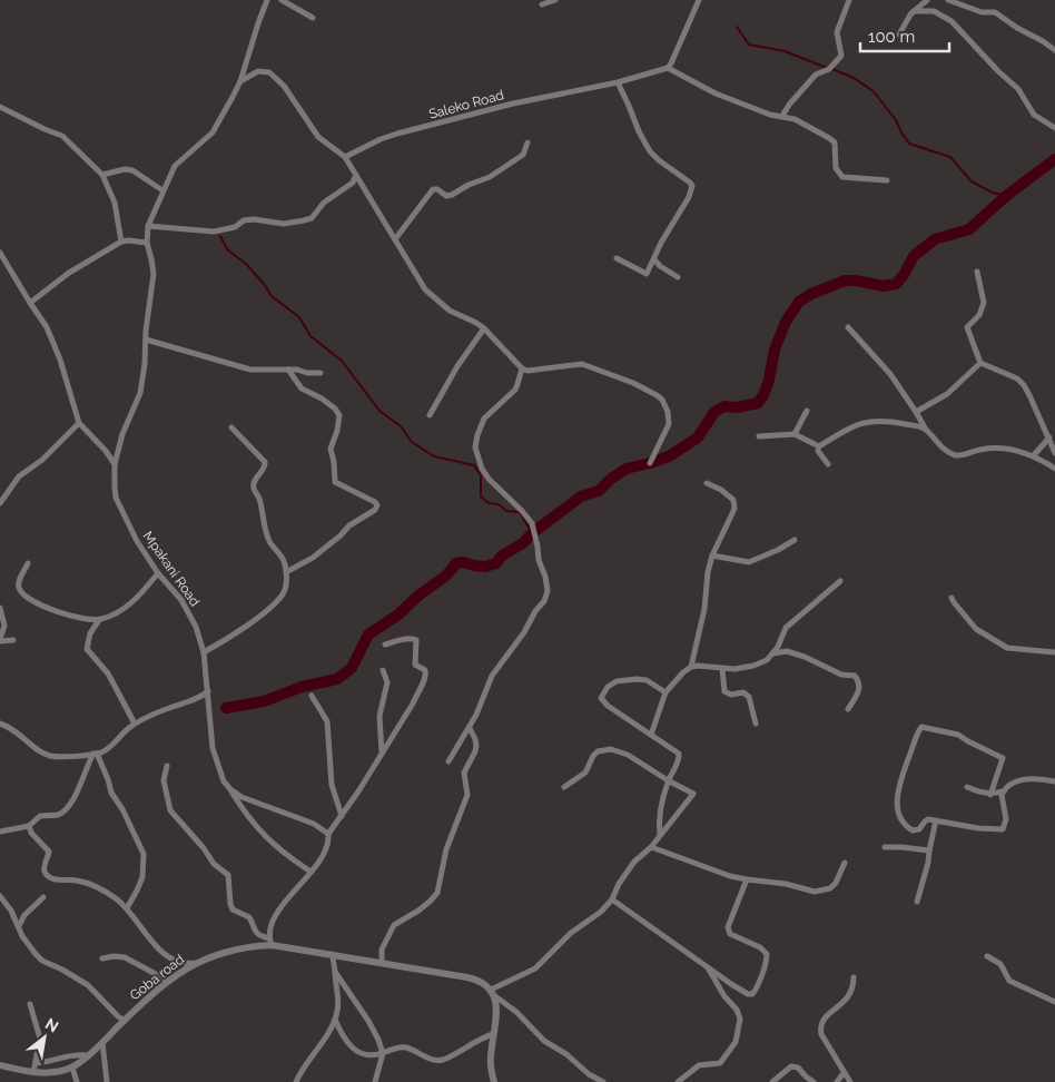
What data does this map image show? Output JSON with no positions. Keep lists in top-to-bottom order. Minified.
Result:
{"streets":{"street":["Saleko Road","Mpakani Road","Goba road"]},"scale_bar":"100 m","north":"top right"}
